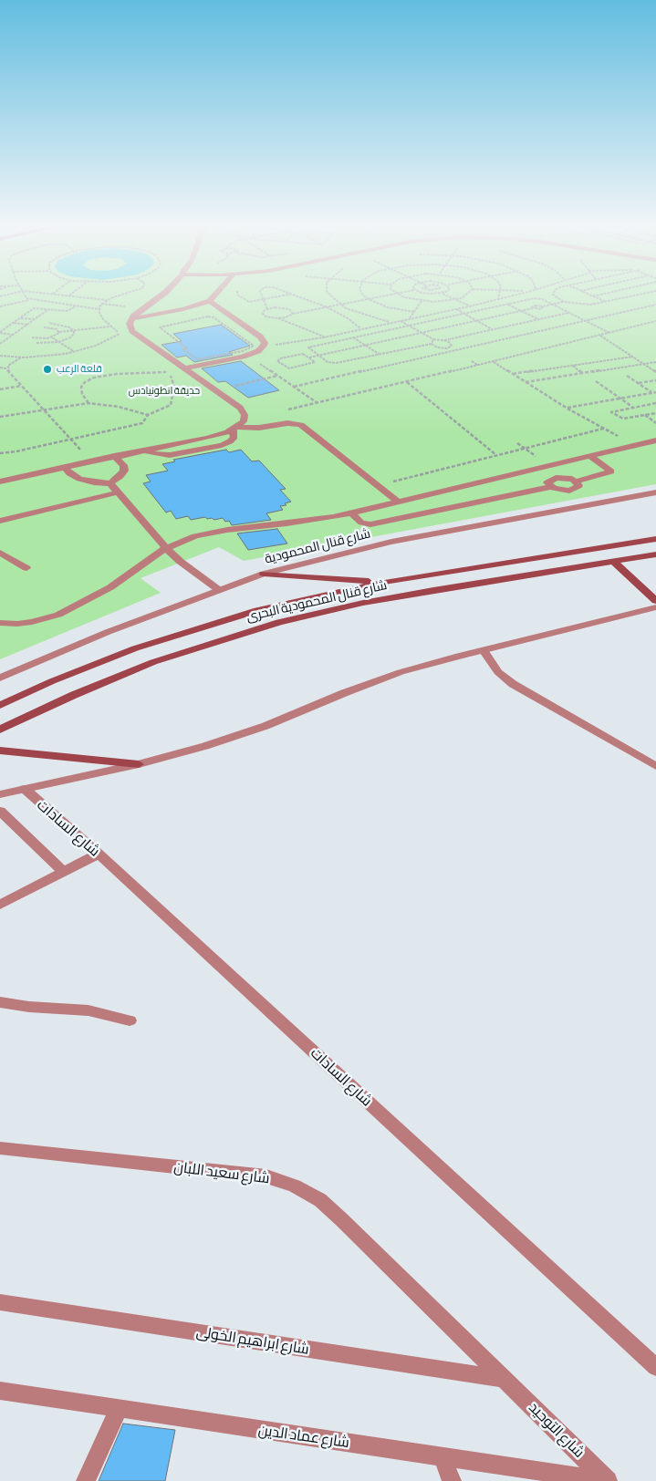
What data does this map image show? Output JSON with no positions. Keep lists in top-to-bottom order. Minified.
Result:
{"streets":{"main road":["شارع قنال المحمودية البحرى"],"street":["شارع قنال المحمودية","شارع السادات","شارع سعيد اللبان","شارع ابراهيم الخولى","شارع التوحيد","شارع عماد الدين"]},"crossings":[["شارع سعيد اللبان","شارع ابراهيم الخولى"],["شارع سعيد اللبان","شارع التوحيد"],["شارع ابراهيم الخولى","شارع التوحيد"],["شارع التوحيد","شارع عماد الدين"]],"parks":["حديقة انطونيادس"],"places":["قلعة الرعب"]}
